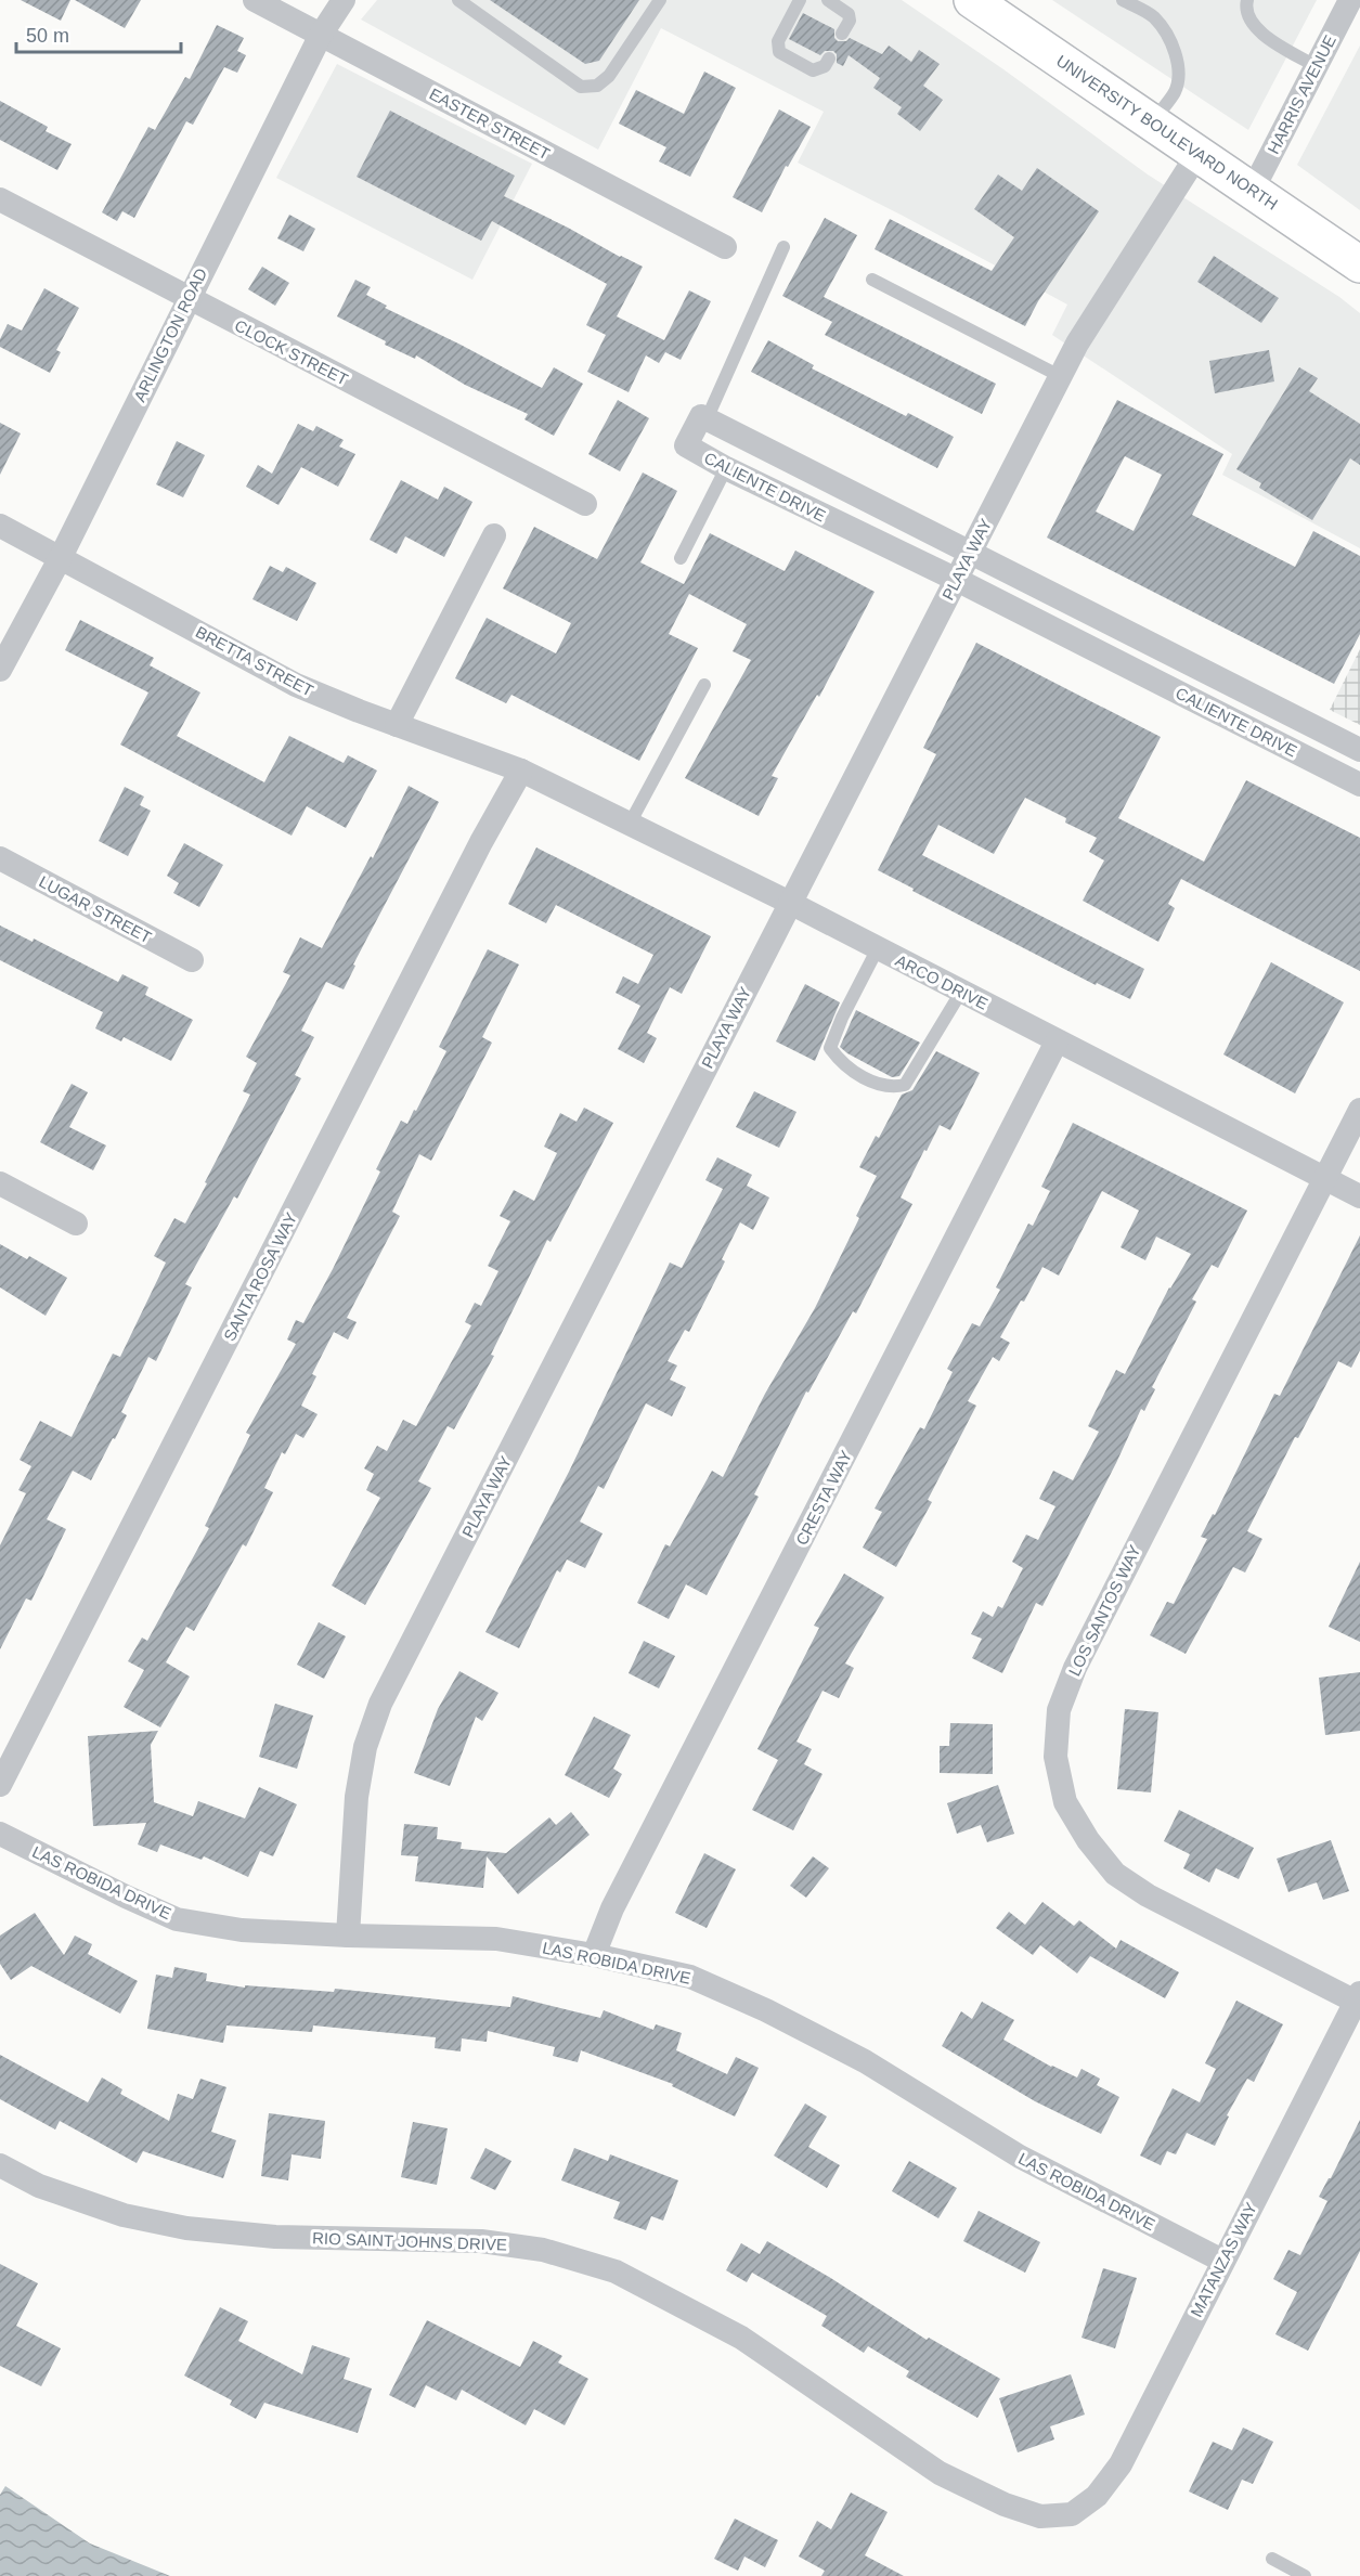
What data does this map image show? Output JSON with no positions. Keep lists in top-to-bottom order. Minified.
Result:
{"streets":{"main road":["UNIVERSITY BOULEVARD NORTH"],"street":["HARRIS AVENUE","EASTER STREET","ARLINGTON ROAD","CLOCK STREET","CALIENTE DRIVE","PLAYA WAY","BRETTA STREET","LUGAR STREET","ARCO DRIVE","SANTA ROSA WAY","CRESTA WAY","LOS SANTOS WAY","LAS ROBIDA DRIVE","RIO SAINT JOHNS DRIVE","MATANZAS WAY"]},"crossings":[["HARRIS AVENUE","UNIVERSITY BOULEVARD NORTH"],["EASTER STREET","ARLINGTON ROAD"],["UNIVERSITY BOULEVARD NORTH","PLAYA WAY"],["ARLINGTON ROAD","CLOCK STREET"],["ARLINGTON ROAD","BRETTA STREET"],["CALIENTE DRIVE","PLAYA WAY"],["PLAYA WAY","ARCO DRIVE"],["PLAYA WAY","LAS ROBIDA DRIVE"],["BRETTA STREET","ARCO DRIVE"],["BRETTA STREET","SANTA ROSA WAY"],["ARCO DRIVE","SANTA ROSA WAY"],["ARCO DRIVE","CRESTA WAY"],["ARCO DRIVE","LOS SANTOS WAY"],["CRESTA WAY","LAS ROBIDA DRIVE"],["LOS SANTOS WAY","MATANZAS WAY"],["LAS ROBIDA DRIVE","MATANZAS WAY"],["RIO SAINT JOHNS DRIVE","MATANZAS WAY"]],"scale_bar":"50 m"}
